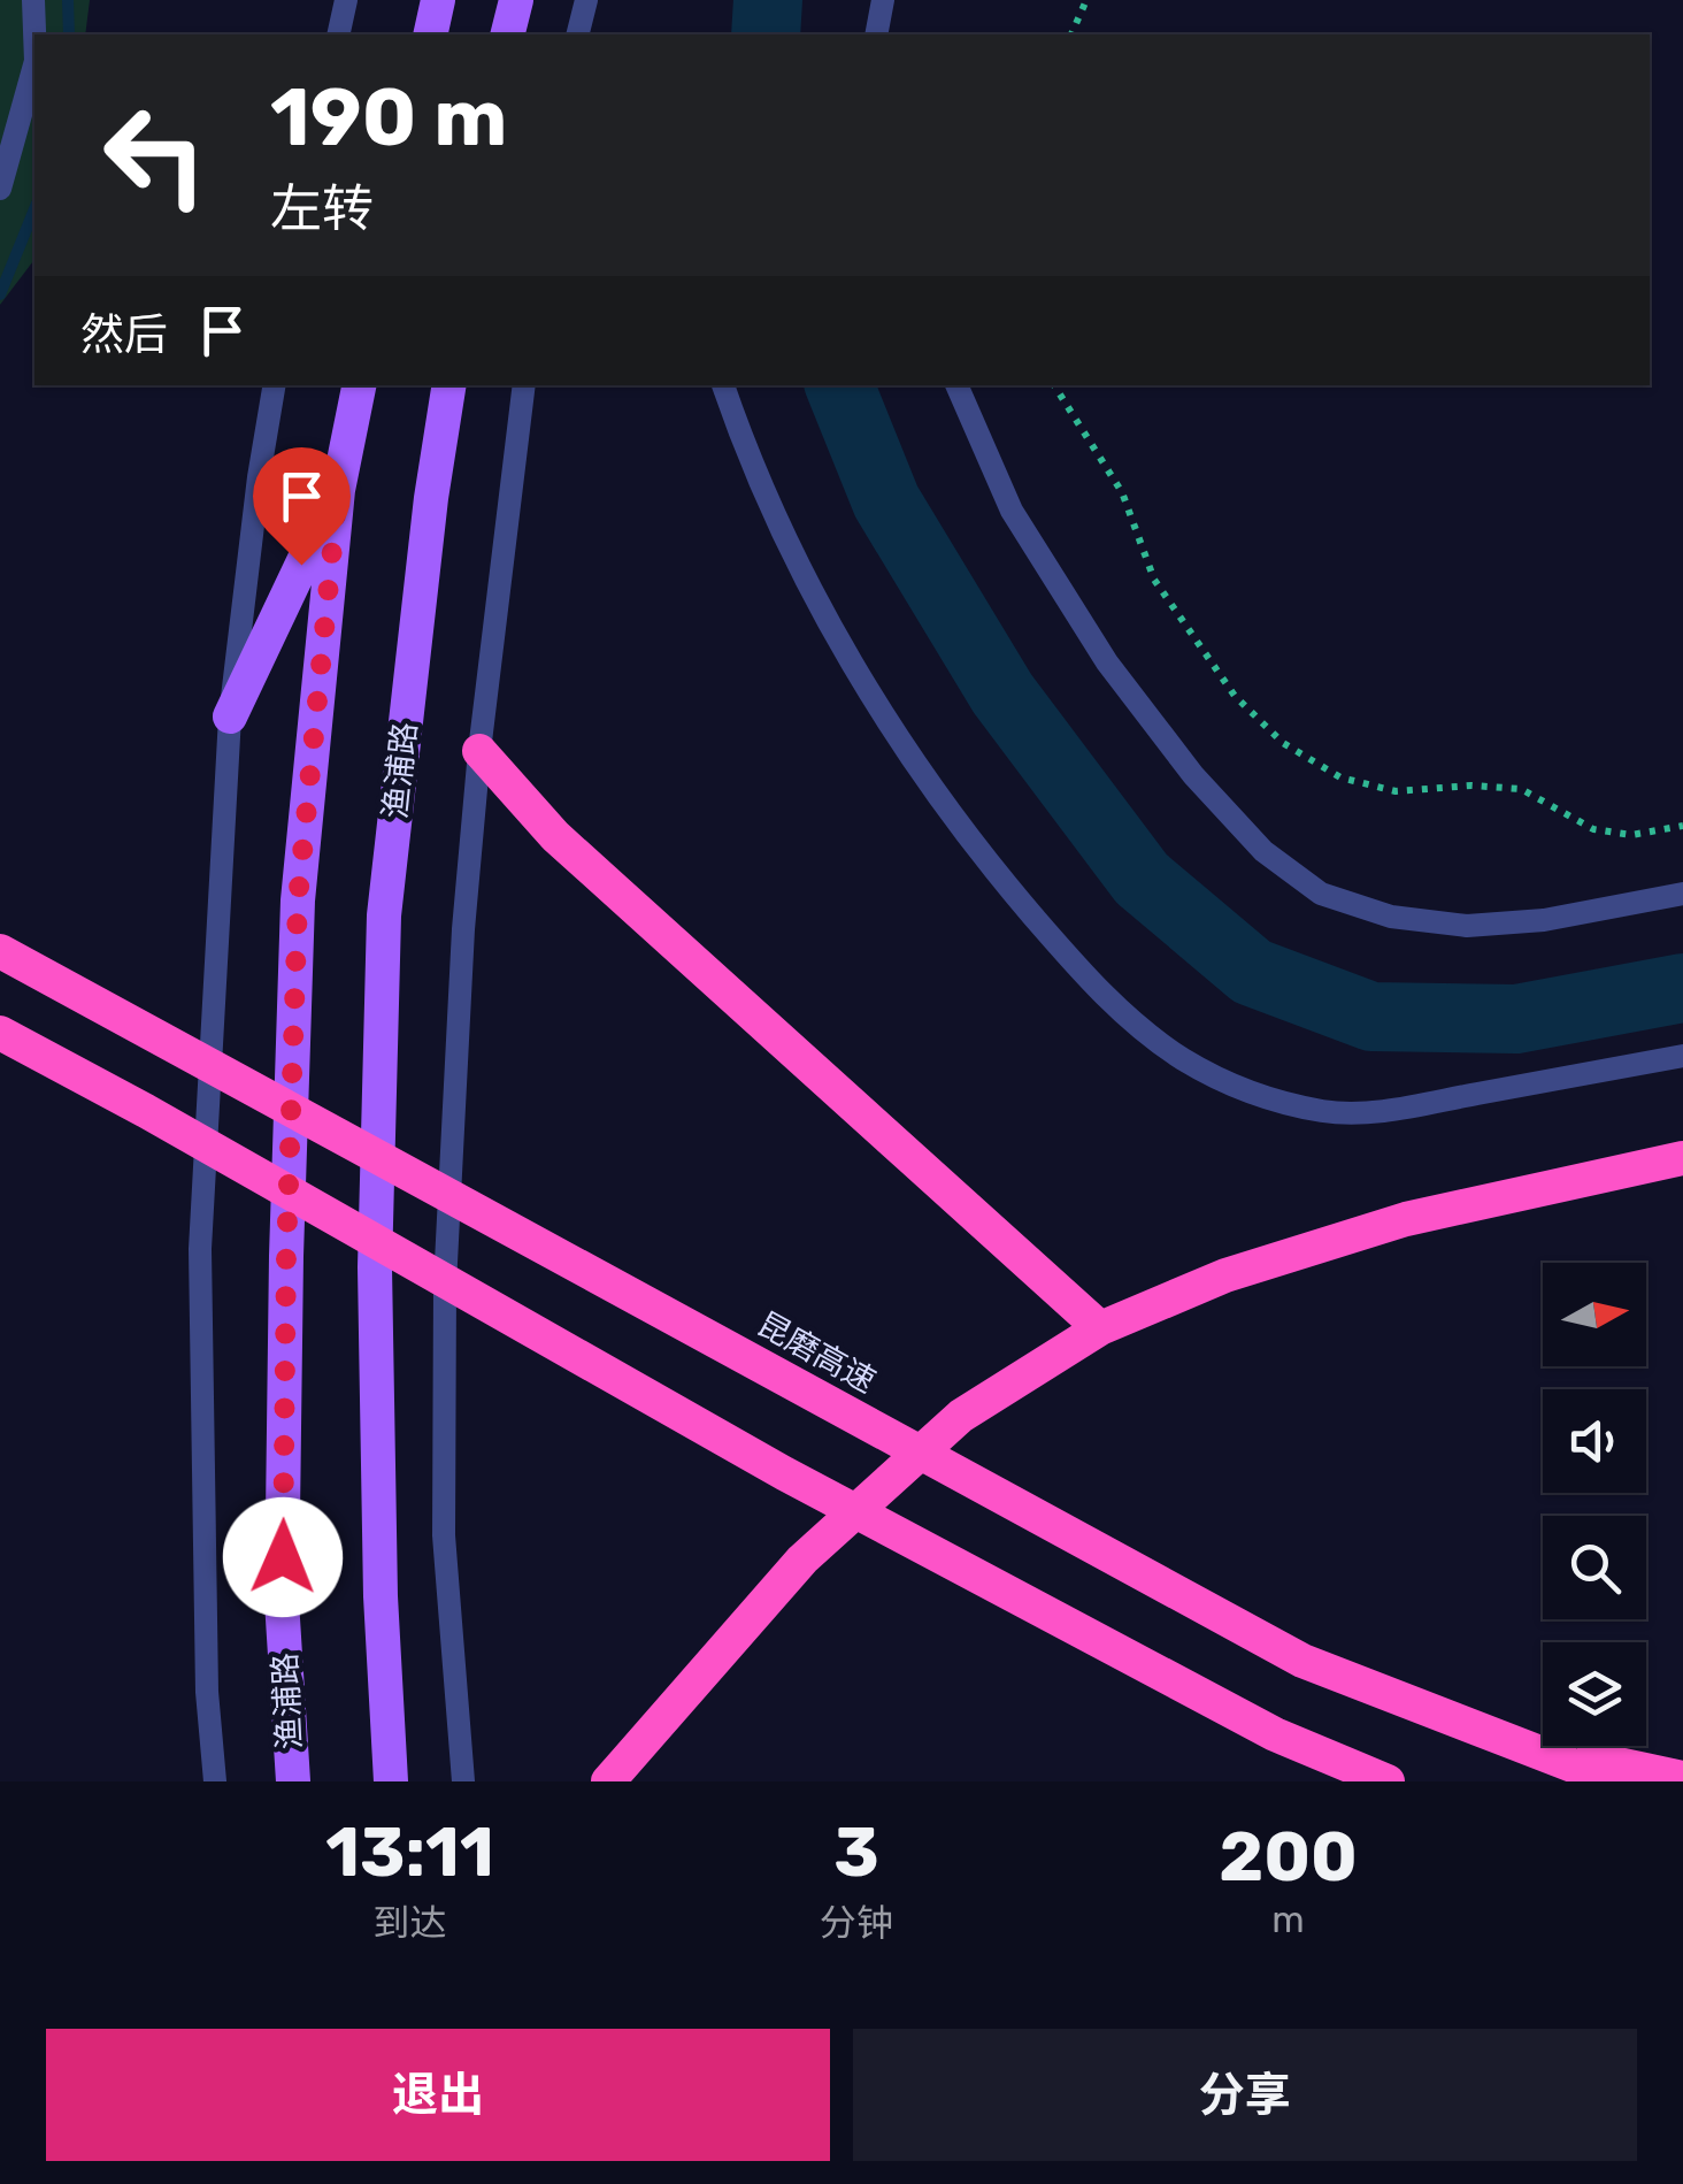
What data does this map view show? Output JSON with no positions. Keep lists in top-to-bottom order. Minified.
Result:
{"streets":{"highway":["昆磨高速"],"main road":["渔浦路"]},"north":"right","page":{"turn":["190 m","左转"],"then":"然后","eta":["13:11","到达","3","分钟","200","m"],"buttons":["退出","分享"]}}
